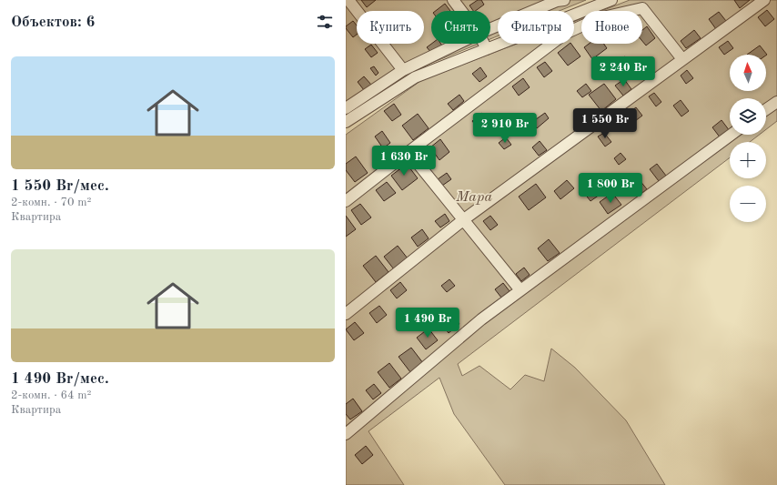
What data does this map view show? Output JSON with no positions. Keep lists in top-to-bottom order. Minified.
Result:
{"parks":["Мара"],"north":"top","page":{"heading":"Объектов: 6","chip":["Купить","Снять","Фильтры","Новое"],"list":[{"name":"1 550 Br/мес.","note":"2-комн. · 70 m² · Квартира"},{"name":"1 490 Br/мес.","note":"2-комн. · 64 m² · Квартира"}],"map_buttons":["+","−"],"price":["2 240 Br","1 550 Br","2 910 Br","1 630 Br","1 800 Br","1 490 Br"]}}
